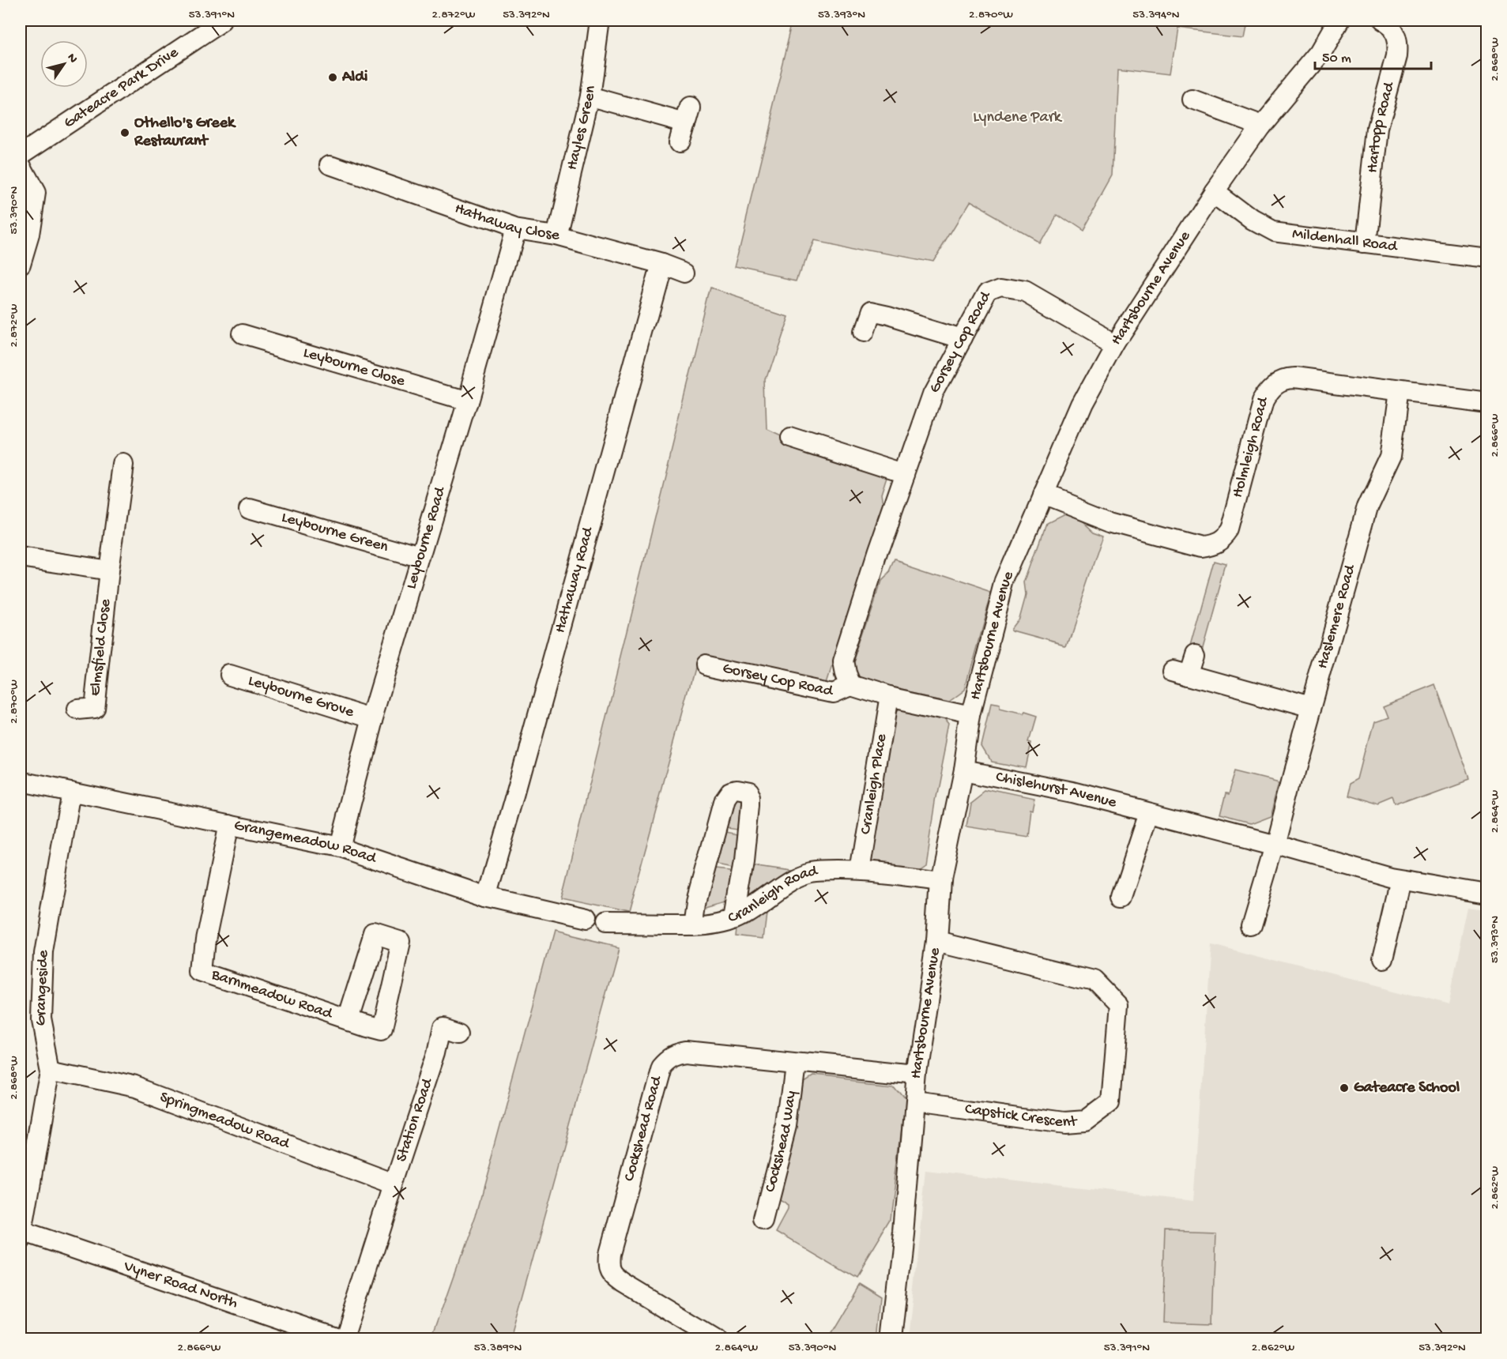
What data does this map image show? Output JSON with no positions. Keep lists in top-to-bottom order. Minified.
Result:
{"streets":{"street":["Gateacre Park Drive","Hayles Green","Hartopp Road","Hathaway Close","Mildenhall Road","Hartsbourne Avenue","Gorsey Cop Road","Leybourne Close","Holmleigh Road","Leybourne Green","Leybourne Road","Hathaway Road","Haslemere Road","Elmsfield Close","Leybourne Grove","Cranleigh Place","Chislehurst Avenue","Grangemeadow Road","Cranleigh Road","Grangeside","Barnmeadow Road","Capstick Crescent","Springmeadow Road","Station Road","Cockshead Road","Cockshead Way","Vyner Road North"]},"crossings":[["Hayles Green","Hathaway Close"],["Hartopp Road","Mildenhall Road"],["Hathaway Close","Leybourne Road"],["Hathaway Close","Hathaway Road"],["Mildenhall Road","Hartsbourne Avenue"],["Hartsbourne Avenue","Gorsey Cop Road"],["Hartsbourne Avenue","Holmleigh Road"],["Hartsbourne Avenue","Chislehurst Avenue"],["Hartsbourne Avenue","Cranleigh Road"],["Hartsbourne Avenue","Capstick Crescent"],["Hartsbourne Avenue","Cockshead Road"],["Gorsey Cop Road","Cranleigh Place"],["Leybourne Close","Leybourne Road"],["Holmleigh Road","Haslemere Road"],["Leybourne Green","Leybourne Road"],["Leybourne Road","Leybourne Grove"],["Leybourne Road","Grangemeadow Road"],["Hathaway Road","Grangemeadow Road"],["Haslemere Road","Chislehurst Avenue"],["Cranleigh Place","Cranleigh Road"],["Grangemeadow Road","Grangeside"],["Grangemeadow Road","Barnmeadow Road"],["Grangeside","Springmeadow Road"],["Grangeside","Vyner Road North"],["Springmeadow Road","Station Road"],["Cockshead Road","Cockshead Way"]],"parks":["Lyndene Park"],"places":["Aldi","Othello's Greek Restaurant","Gateacre School"],"scale_bar":"50 m","north":"top right","coordinates":["53.391°N","2.872°W","53.392°N","53.393°N","2.870°W","53.394°N","2.868°W","53.390°N","2.866°W","2.864°W","2.862°W","53.389°N"]}
